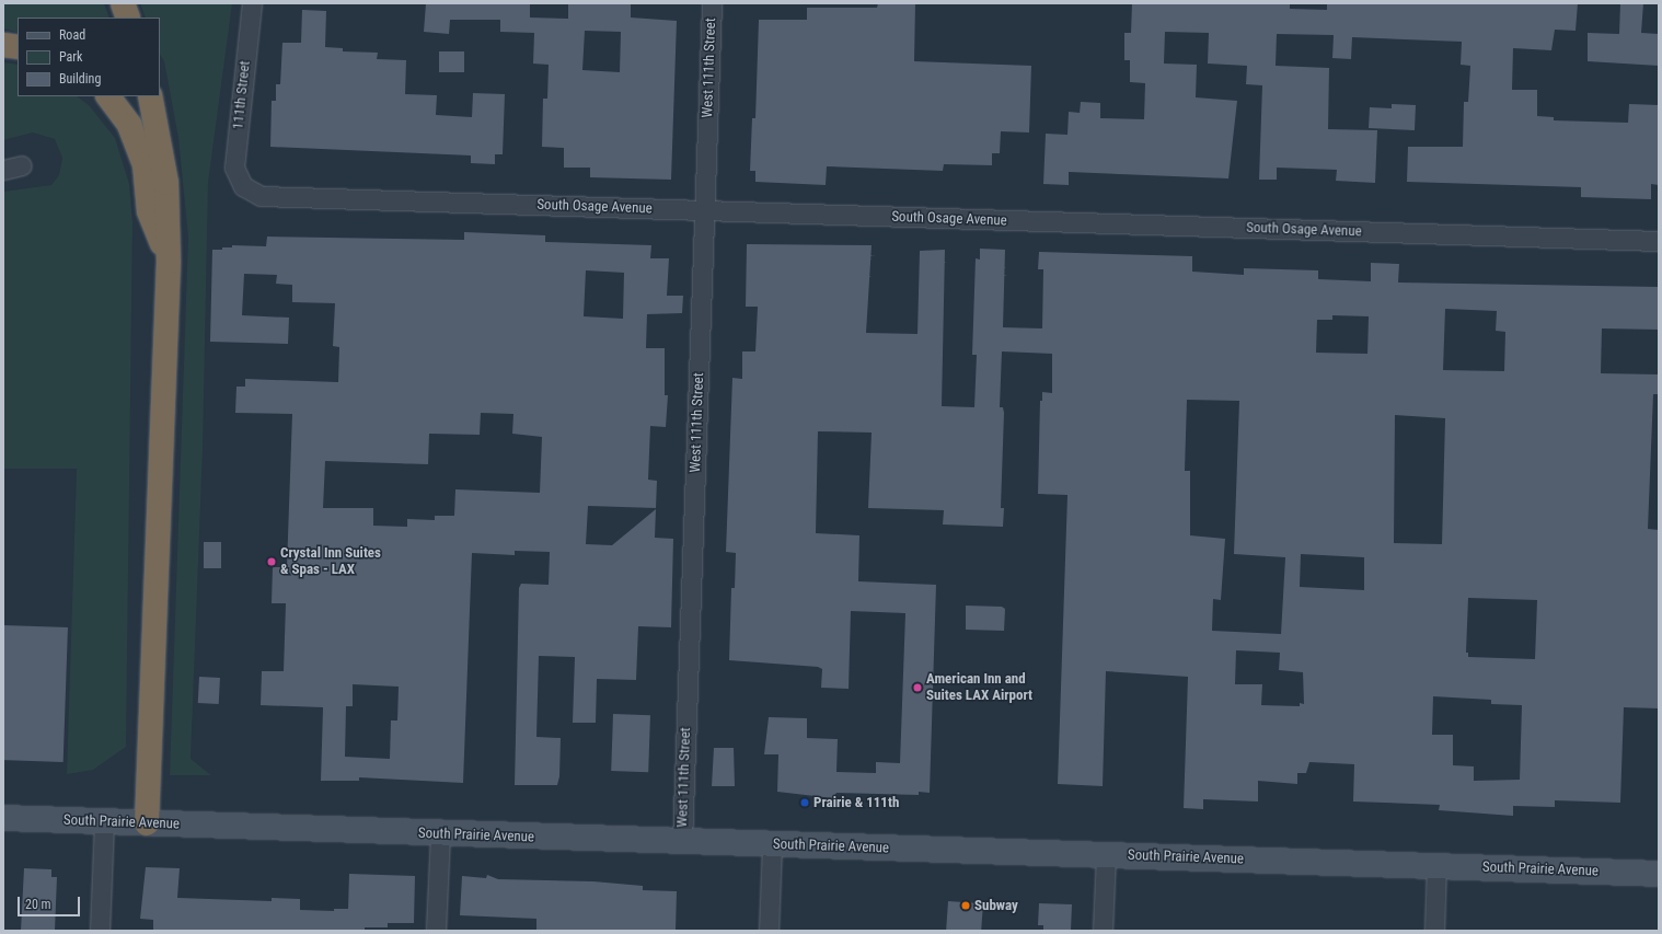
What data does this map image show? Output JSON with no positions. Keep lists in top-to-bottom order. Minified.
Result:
{"streets":{"main road":["South Prairie Avenue"],"street":["West 111th Street","111th Street","South Osage Avenue"]},"crossings":[["West 111th Street","South Osage Avenue"],["West 111th Street","South Prairie Avenue"],["111th Street","South Osage Avenue"]],"places":["Crystal Inn Suites & Spas - LAX","American Inn and Suites LAX Airport","Prairie & 111th","Subway"],"legend":["Road","Park","Building"],"scale_bar":"20 m"}
